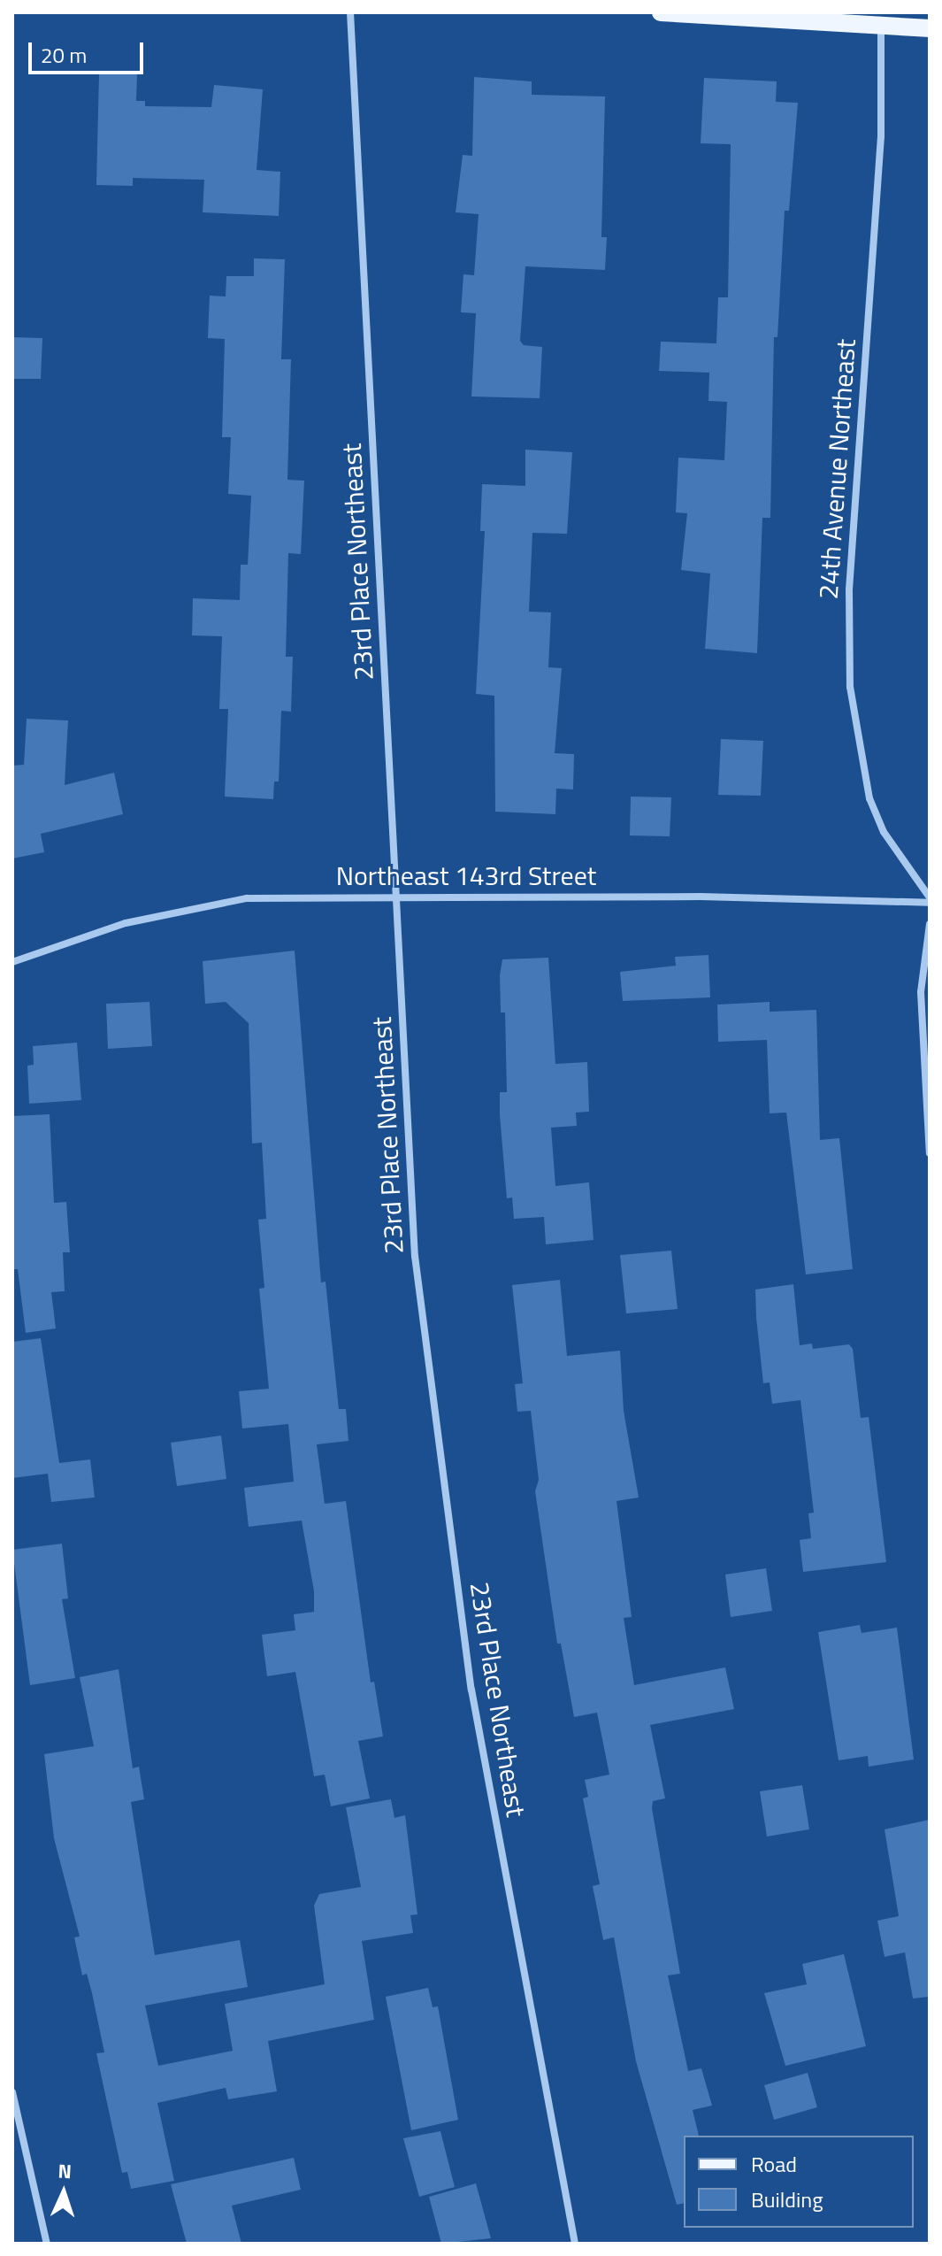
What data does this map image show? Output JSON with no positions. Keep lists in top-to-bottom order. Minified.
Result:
{"streets":{"street":["24th Avenue Northeast","23rd Place Northeast","Northeast 143rd Street"]},"crossings":[["23rd Place Northeast","Northeast 143rd Street"]],"legend":["Road","Building"],"scale_bar":"20 m","north":"top"}
